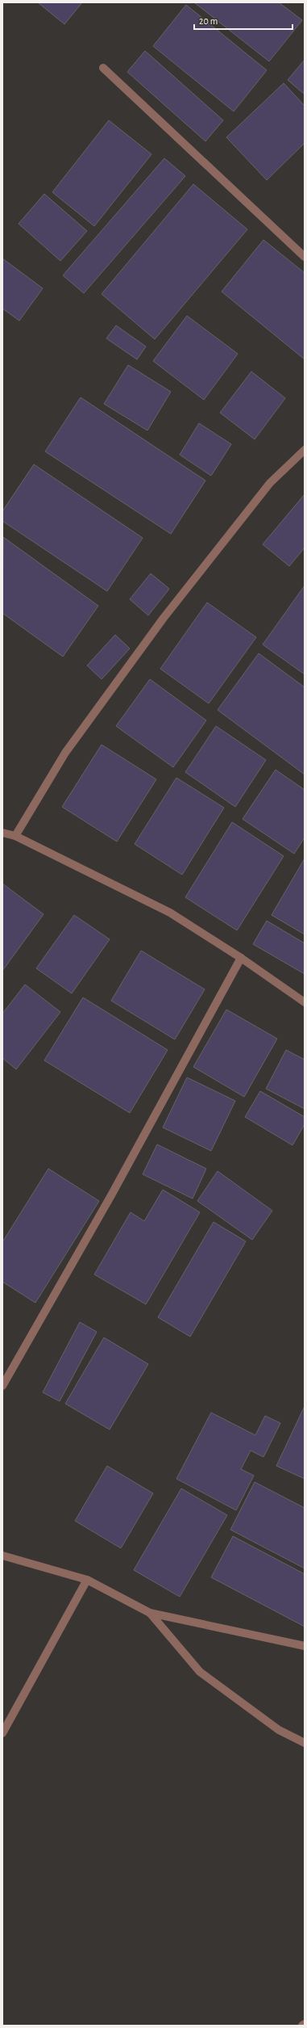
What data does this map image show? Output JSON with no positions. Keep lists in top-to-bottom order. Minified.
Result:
{"scale_bar":"20 m"}
